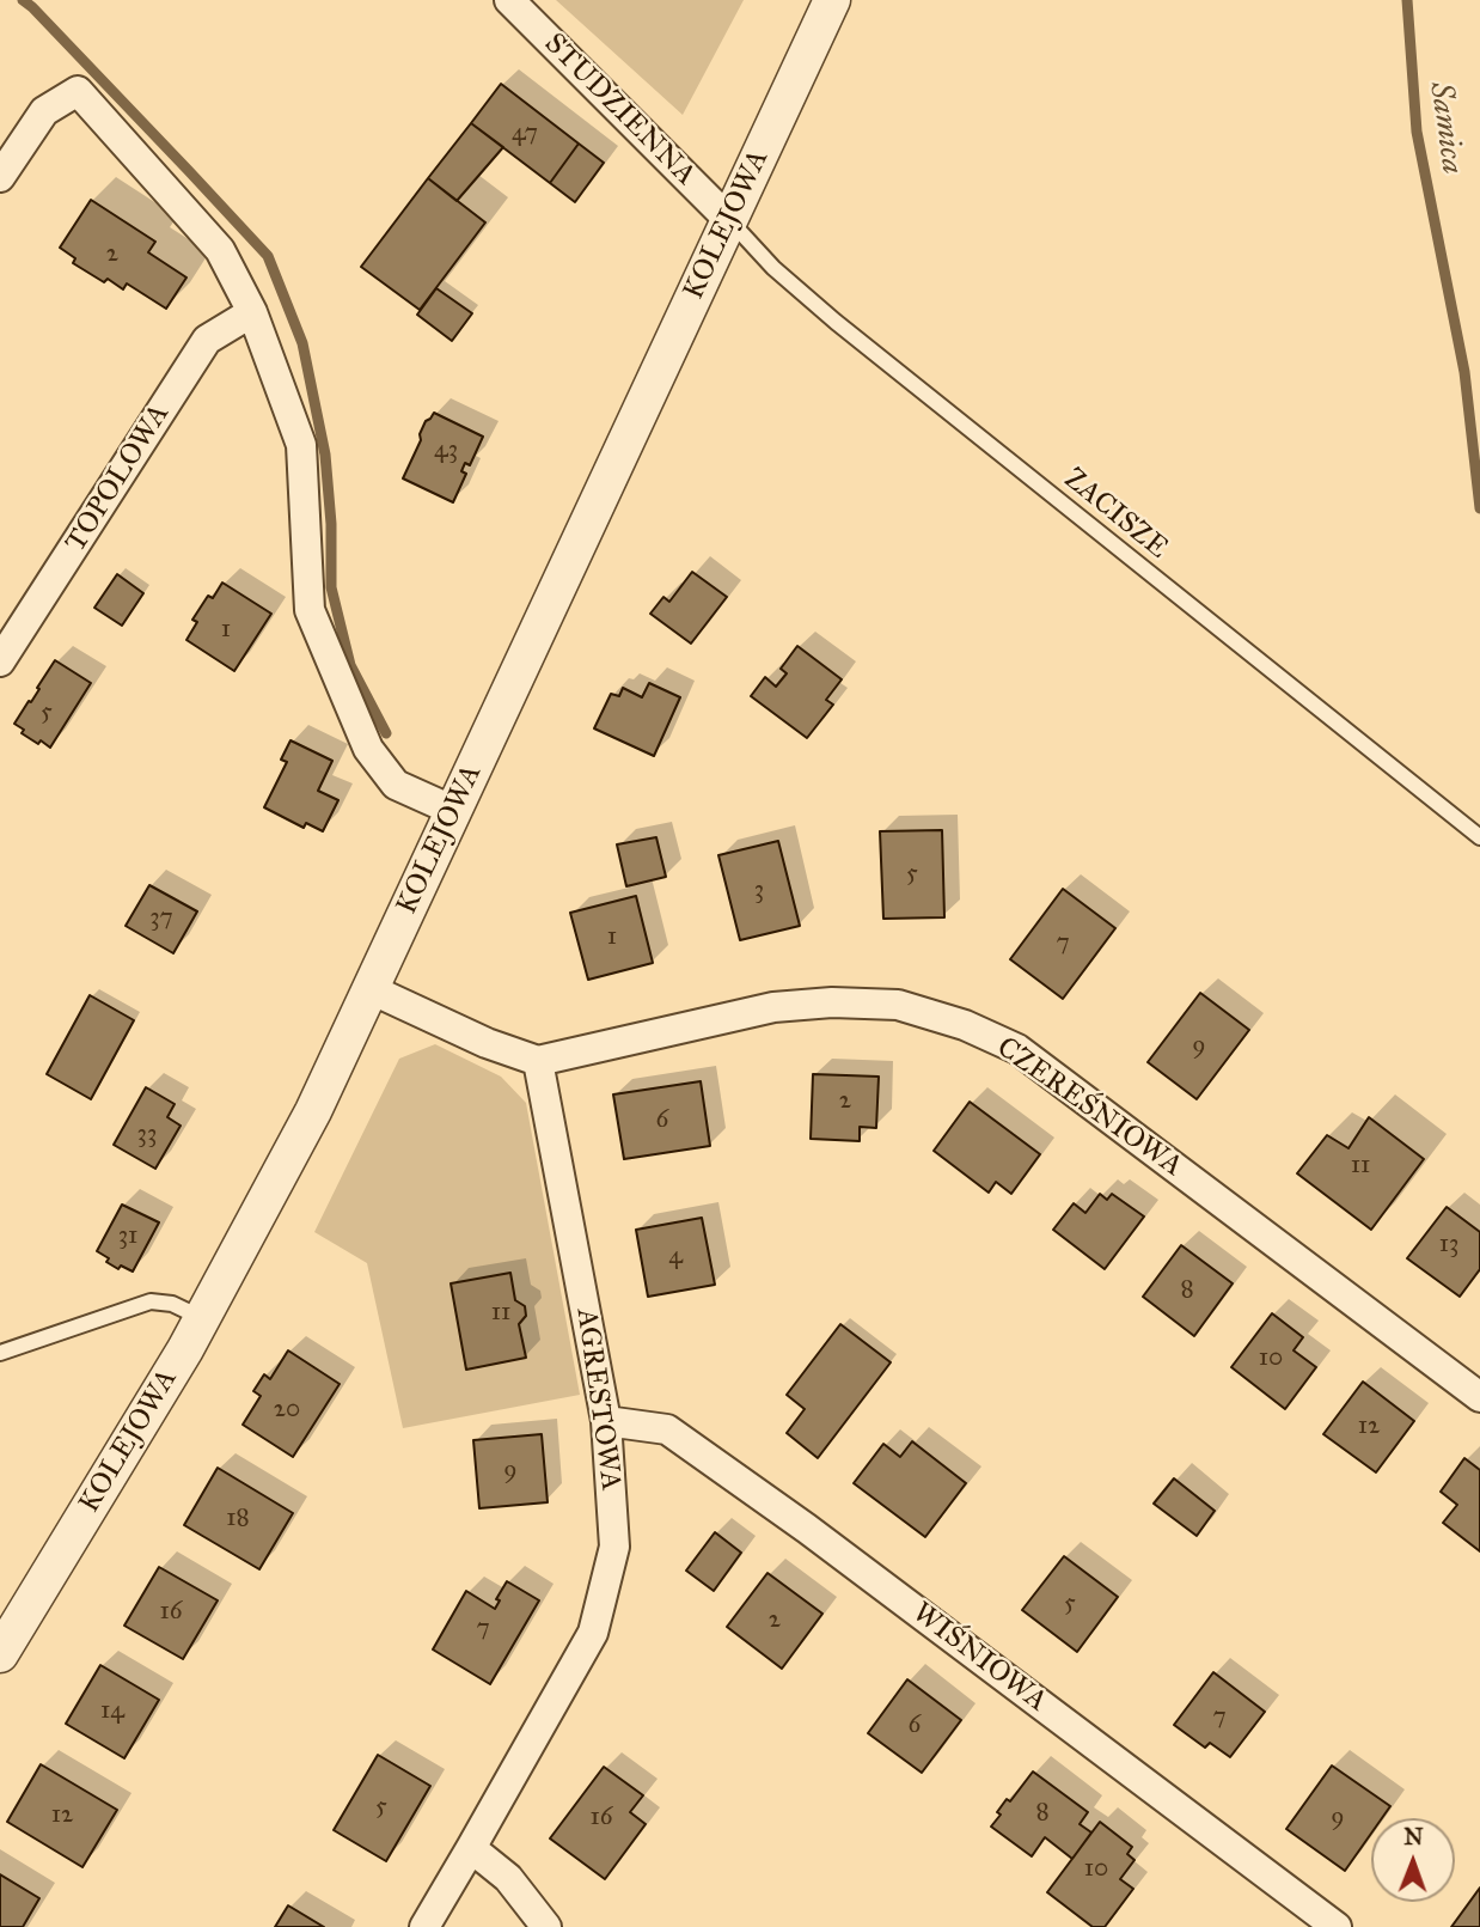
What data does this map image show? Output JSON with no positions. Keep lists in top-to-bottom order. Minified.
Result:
{"streets":{"street":["STUDZIENNA","KOLEJOWA","TOPOLOWA","CZEREŚNIOWA","AGRESTOWA","WIŚNIOWA"],"lane":["ZACISZE"]},"crossings":[["STUDZIENNA","KOLEJOWA"],["STUDZIENNA","ZACISZE"],["KOLEJOWA","ZACISZE"],["CZEREŚNIOWA","AGRESTOWA"],["AGRESTOWA","WIŚNIOWA"]],"water":["Samica"],"house_numbers":["47","2","43","1","5","5","3","37","1","7","9","2","6","33","11","31","13","4","8","11","10","20","12","9","18","5","16","2","7","14","7","6","5","8","12","16","9","10"],"north":"top"}
